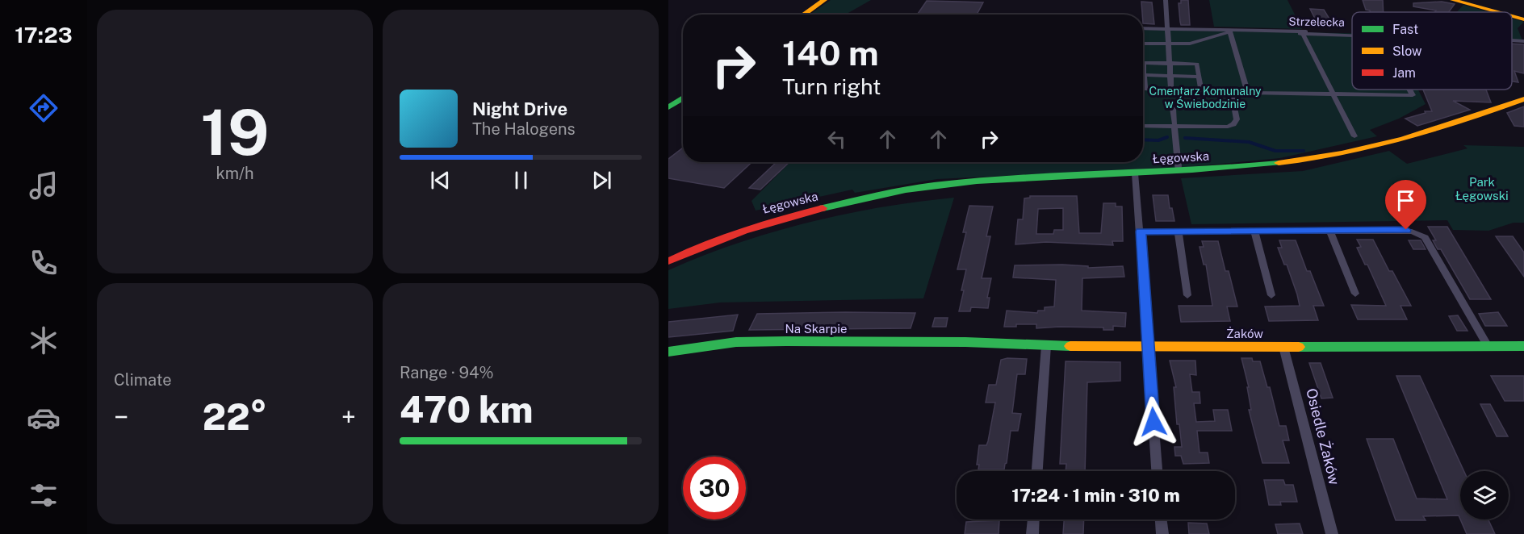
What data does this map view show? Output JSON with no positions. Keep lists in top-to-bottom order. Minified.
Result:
{"streets":{"street":["Strzelecka","Łęgowska","Na Skarpie","Żaków","Osiedle Żaków"]},"crossings":[["Na Skarpie","Żaków"],["Żaków","Osiedle Żaków"]],"parks":["Cmentarz Komunalny w Świebodzinie","Park Łęgowski"],"legend":["Fast","Slow","Jam"],"page":{"tabs":"17:23","tile":[["19","km/h"],"Climate",["Range · 94%","470 km"]],"turn":["140 m","Turn right"],"song":["Night Drive","The Halogens"],"heat":["−","22°","+"],"limit":"30","trip":"17:24 · 1 min · 310 m"}}
